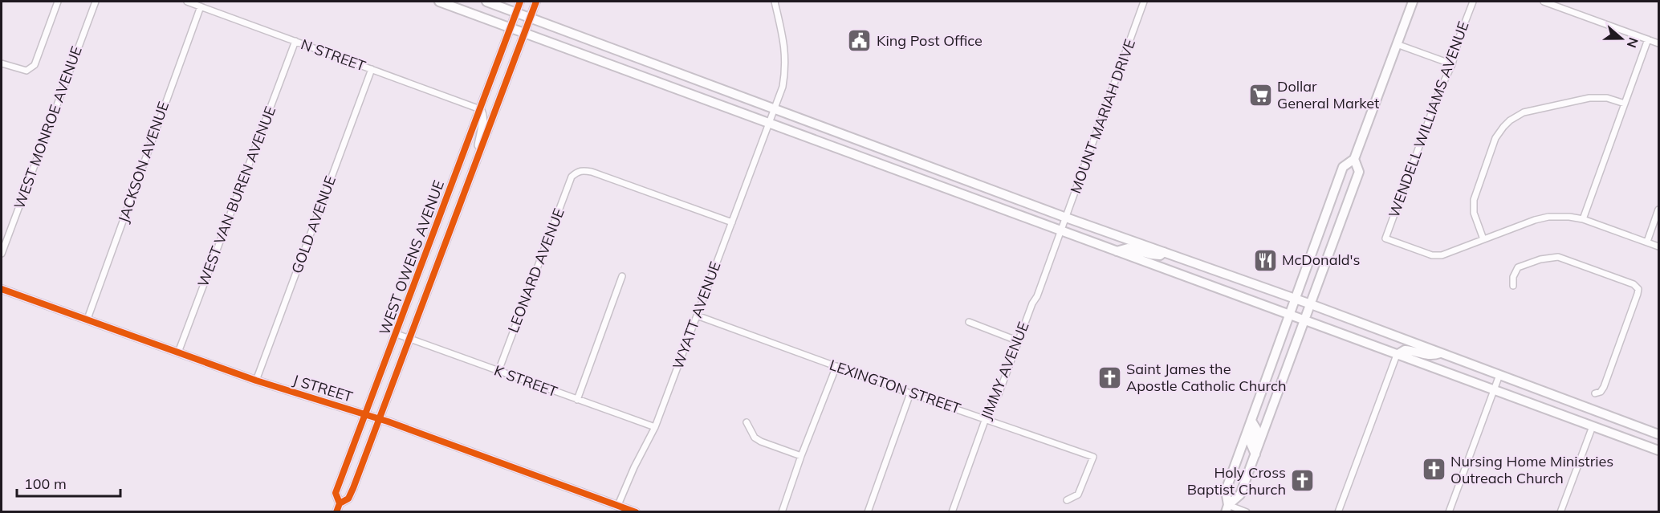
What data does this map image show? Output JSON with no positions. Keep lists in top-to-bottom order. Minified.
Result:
{"streets":{"main road":["WEST OWENS AVENUE","J STREET"],"street":["N STREET","MOUNT MARIAH DRIVE","WENDELL WILLIAMS AVENUE","WEST MONROE AVENUE","JACKSON AVENUE","WEST VAN BUREN AVENUE","GOLD AVENUE","LEONARD AVENUE","WYATT AVENUE","JIMMY AVENUE","K STREET","LEXINGTON STREET"]},"crossings":[["N STREET","JACKSON AVENUE"],["N STREET","WEST VAN BUREN AVENUE"],["N STREET","GOLD AVENUE"],["N STREET","WEST OWENS AVENUE"],["MOUNT MARIAH DRIVE","JIMMY AVENUE"],["JACKSON AVENUE","J STREET"],["WEST VAN BUREN AVENUE","J STREET"],["GOLD AVENUE","J STREET"],["WEST OWENS AVENUE","K STREET"],["WEST OWENS AVENUE","J STREET"],["LEONARD AVENUE","WYATT AVENUE"],["LEONARD AVENUE","K STREET"],["WYATT AVENUE","K STREET"],["WYATT AVENUE","LEXINGTON STREET"],["WYATT AVENUE","J STREET"],["JIMMY AVENUE","LEXINGTON STREET"]],"places":{"public building":["King Post Office"],"supermarket":["Dollar General Market"],"restaurant":["McDonald's"],"church":["Saint James the Apostle Catholic Church","Nursing Home Ministries Outreach Church","Holy Cross Baptist Church"]},"scale_bar":"100 m","north":"right"}
